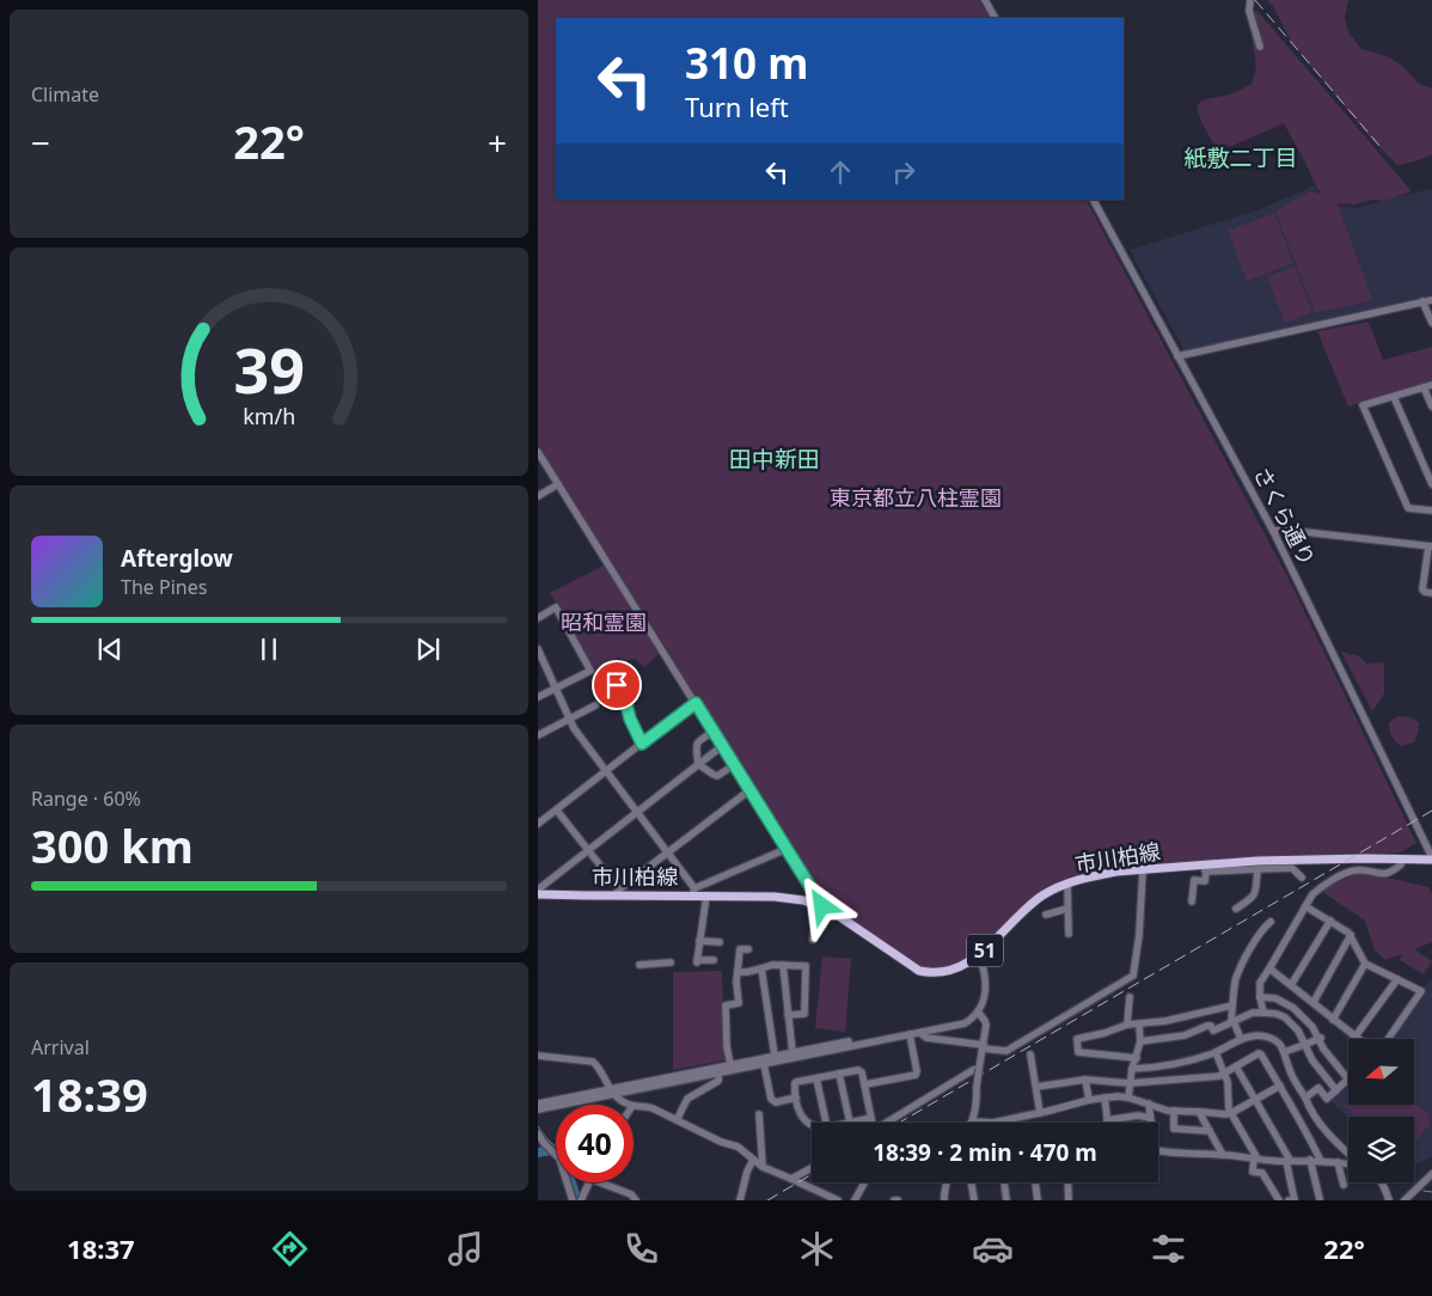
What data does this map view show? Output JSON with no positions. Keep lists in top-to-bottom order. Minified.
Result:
{"streets":{"main road":["市川柏線","51"],"street":["さくら通り"]},"crossings":[["さくら通り","市川柏線"]],"districts":["紙敷二丁目","田中新田"],"parks":["東京都立八柱霊園","昭和霊園"],"north":"left","page":{"tile":["Climate",["Range · 60%","300 km"],["Arrival","18:39"]],"turn":["310 m","Turn left"],"heat":["−","22°","+"],"song":["Afterglow","The Pines"],"limit":"40","trip":"18:39 · 2 min · 470 m","tabs":["18:37","22°"],"gauge":["39","km/h"]}}
